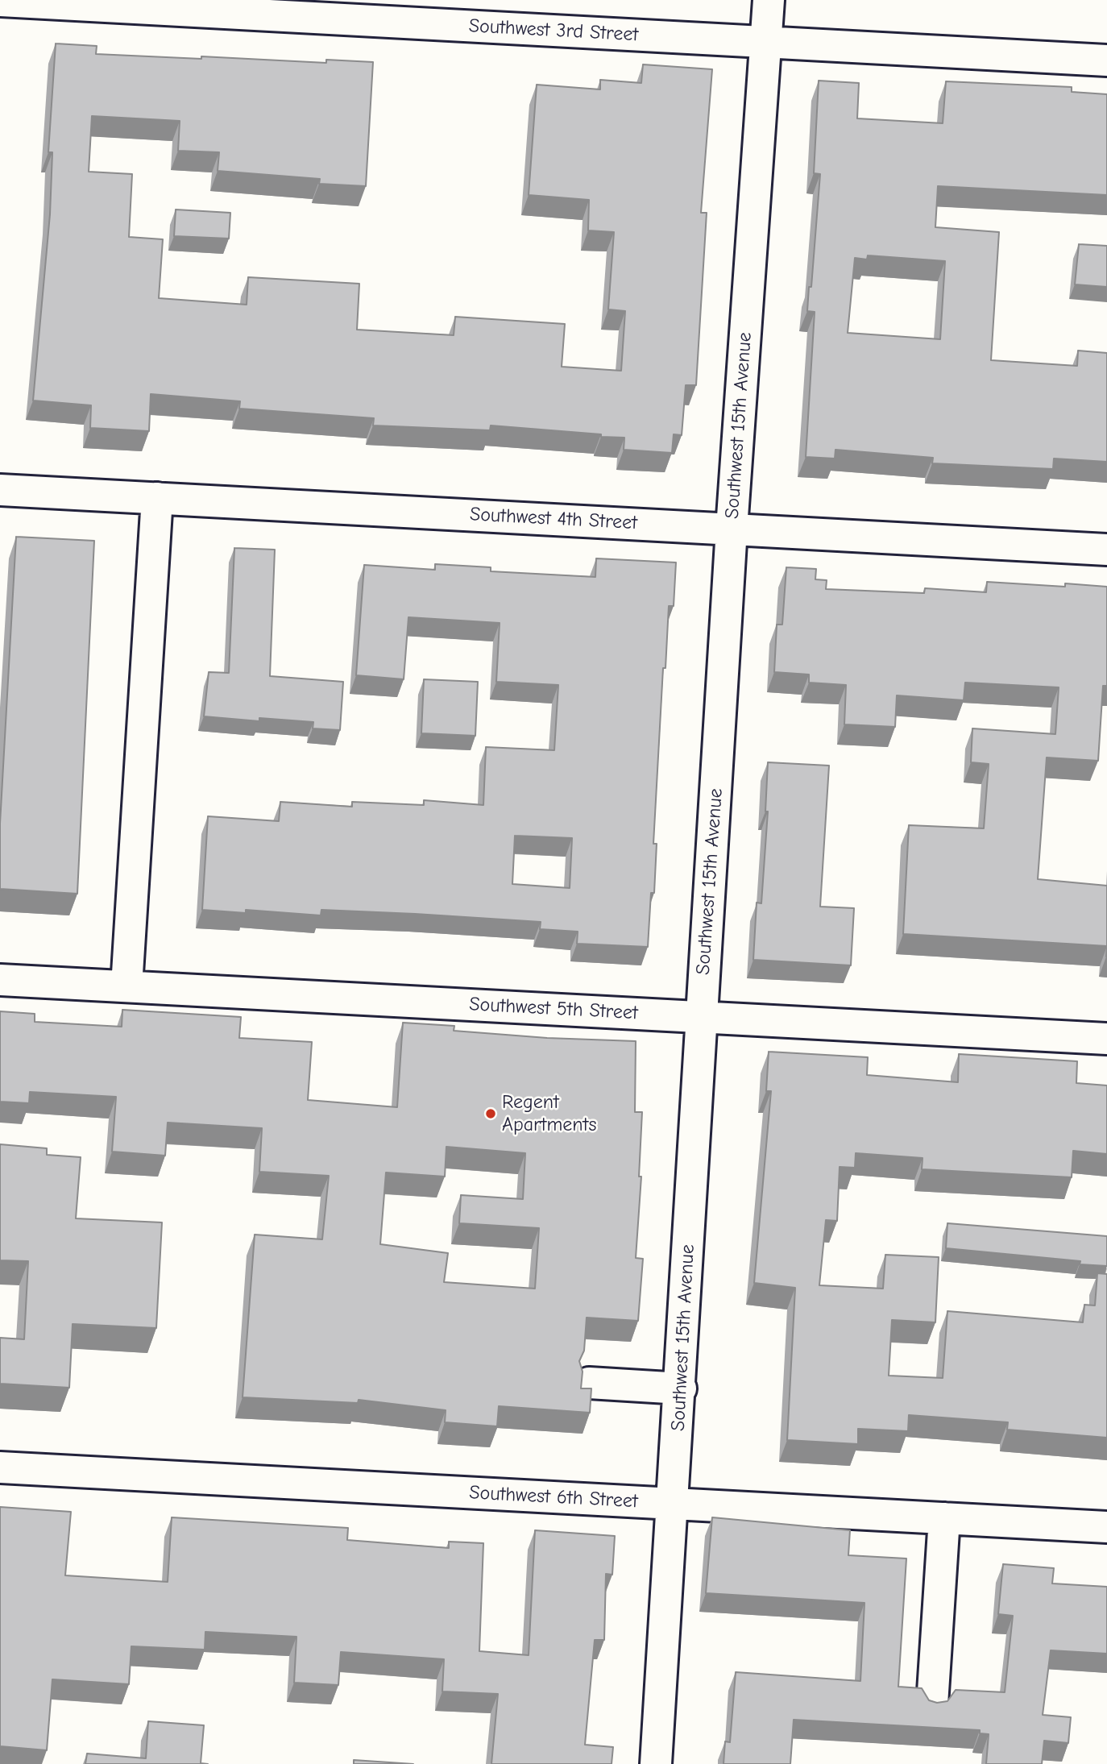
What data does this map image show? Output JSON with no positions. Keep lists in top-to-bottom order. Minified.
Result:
{"streets":{"street":["Southwest 3rd Street","Southwest 15th Avenue","Southwest 4th Street","Southwest 5th Street","Southwest 6th Street"]},"crossings":[["Southwest 3rd Street","Southwest 15th Avenue"],["Southwest 15th Avenue","Southwest 4th Street"],["Southwest 15th Avenue","Southwest 5th Street"],["Southwest 15th Avenue","Southwest 6th Street"]],"places":["Regent Apartments"]}
